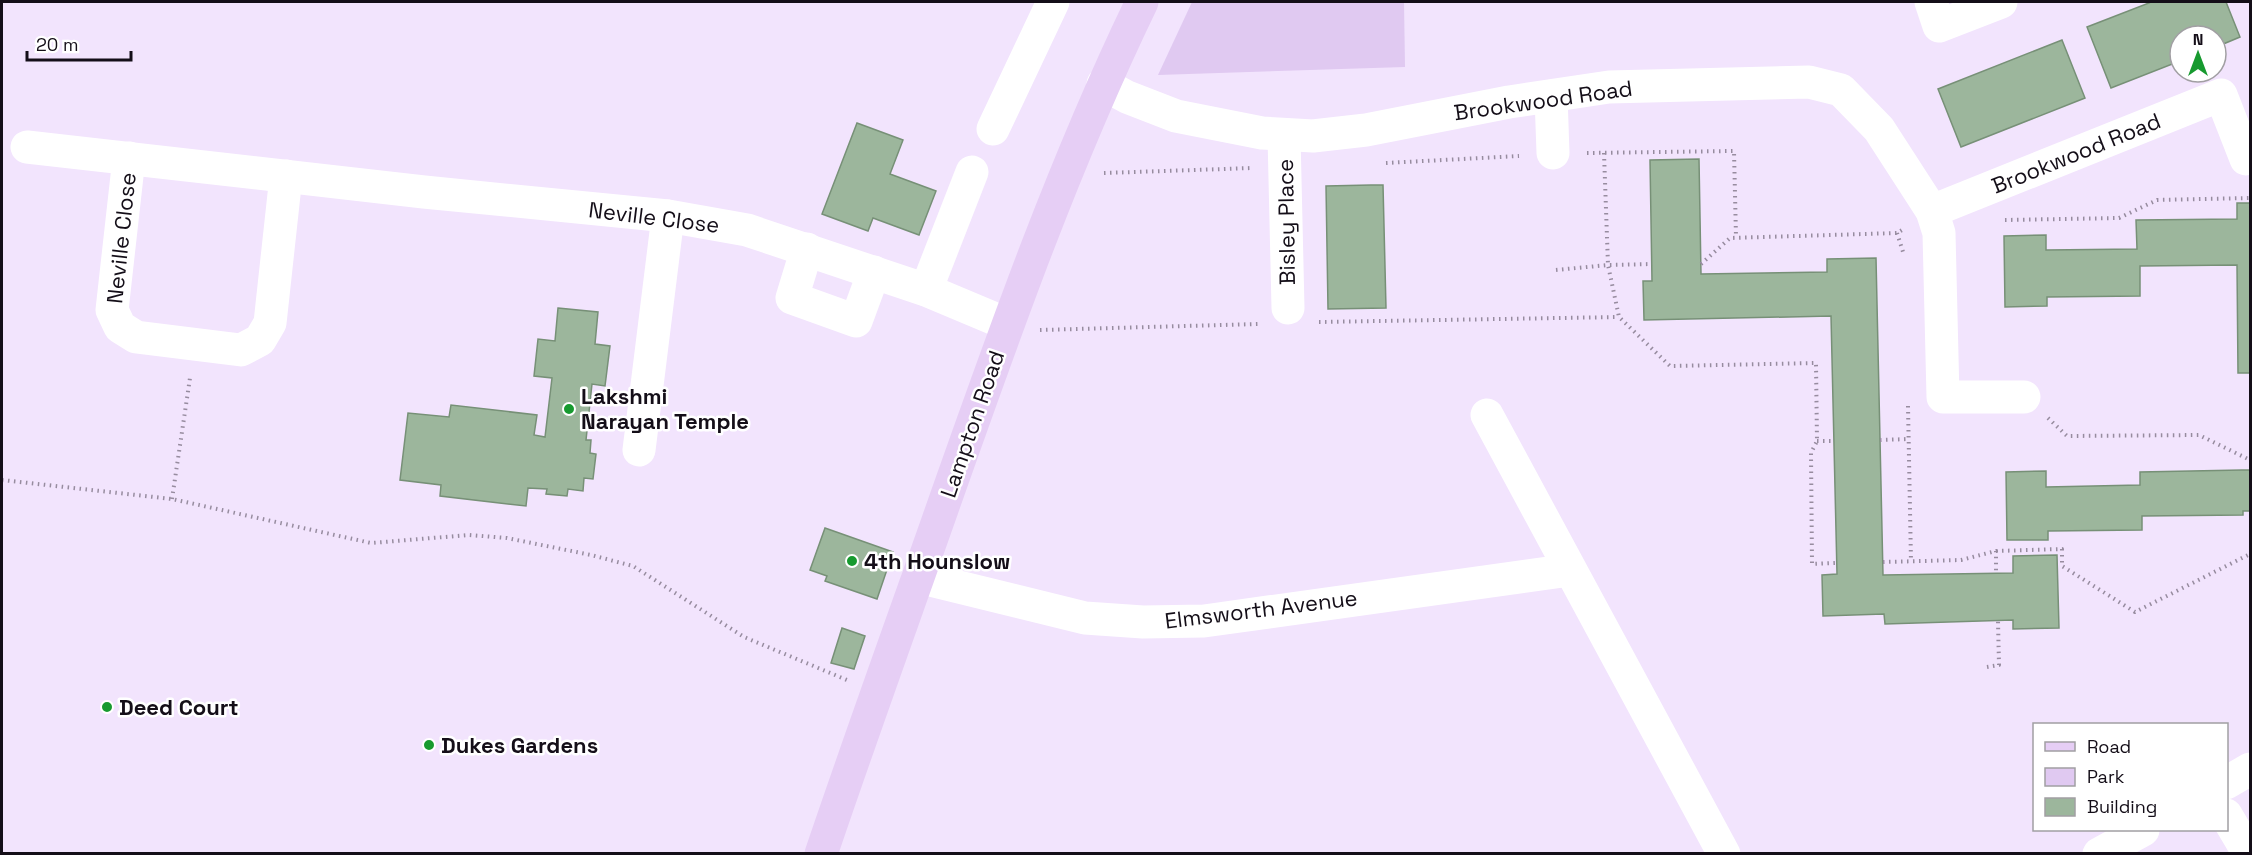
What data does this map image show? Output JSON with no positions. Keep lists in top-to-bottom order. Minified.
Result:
{"streets":{"main road":["Lampton Road"],"street":["Brookwood Road","Neville Close","Bisley Place","Elmsworth Avenue"]},"crossings":[["Brookwood Road","Bisley Place"],["Brookwood Road","Lampton Road"],["Neville Close","Lampton Road"],["Lampton Road","Elmsworth Avenue"]],"places":["Lakshmi Narayan Temple","4th Hounslow","Deed Court","Dukes Gardens"],"legend":["Road","Park","Building"],"scale_bar":"20 m","north":"top"}
